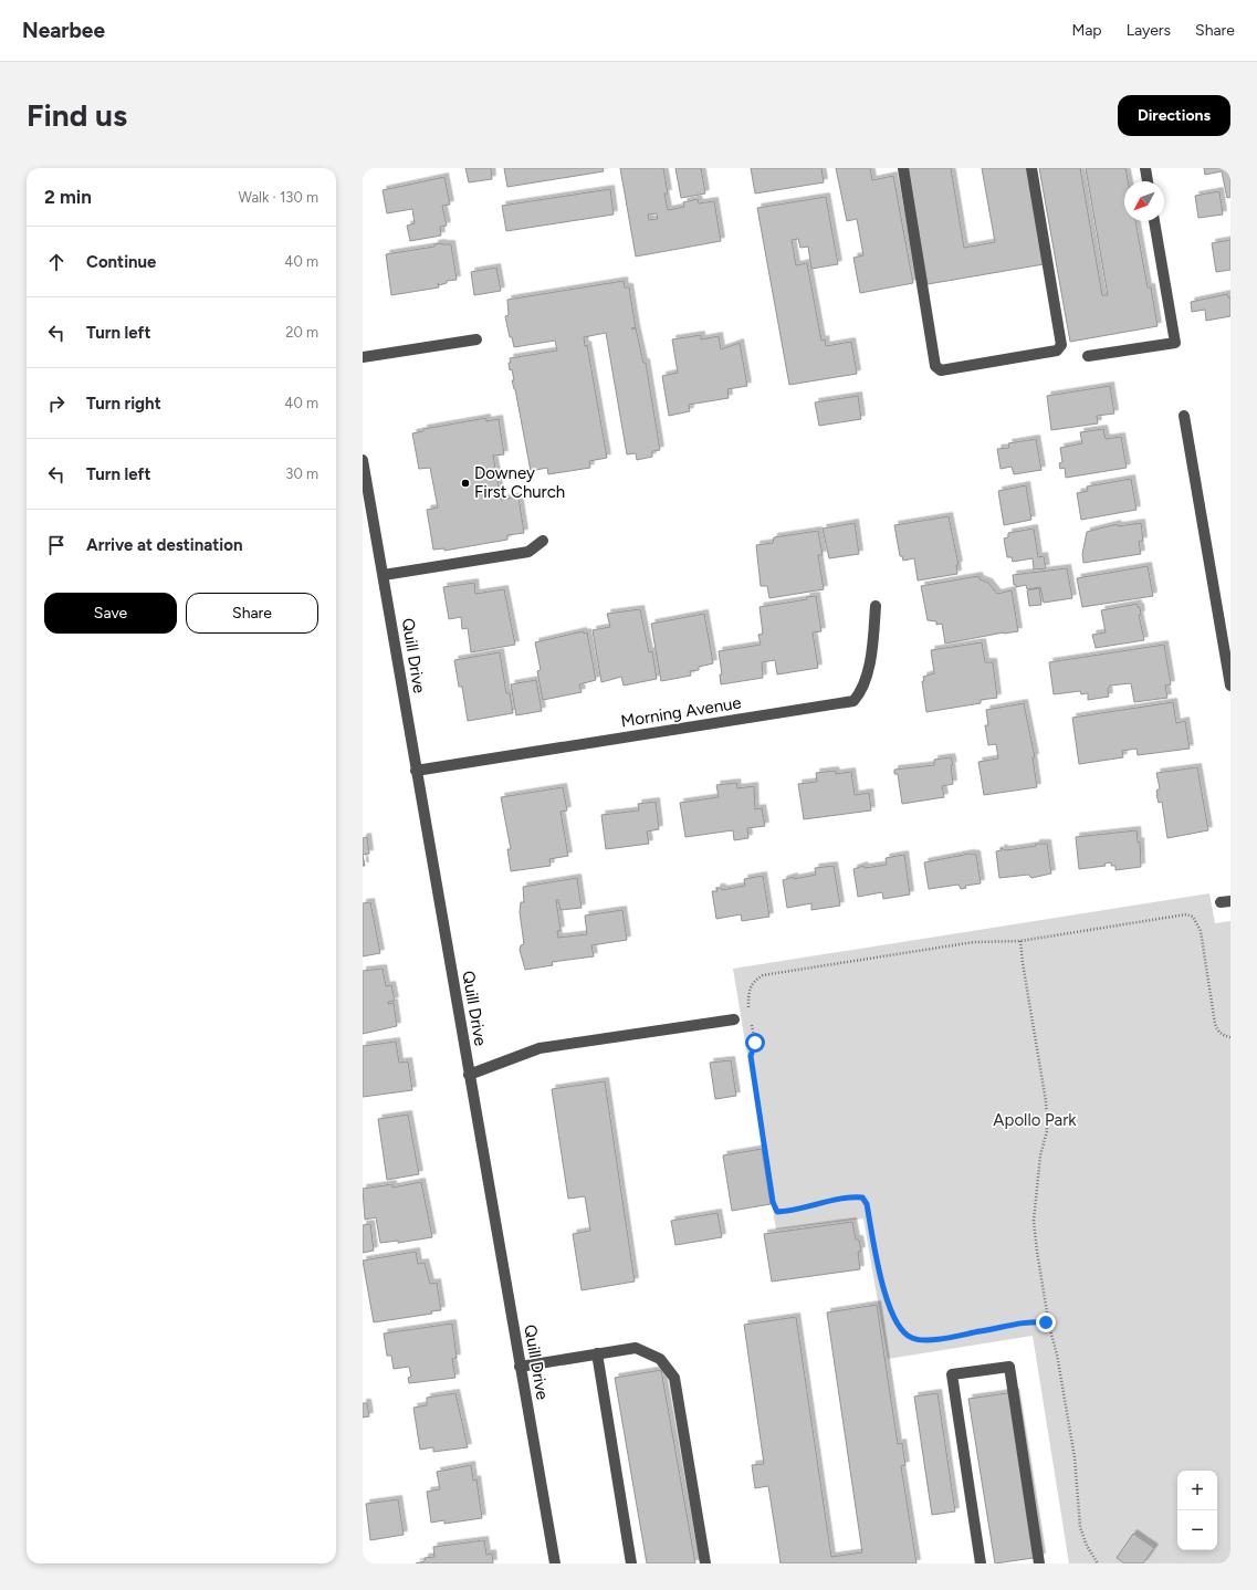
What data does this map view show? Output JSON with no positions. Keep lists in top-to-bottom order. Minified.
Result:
{"streets":{"street":["Quill Drive","Morning Avenue"]},"crossings":[["Quill Drive","Morning Avenue"]],"parks":["Apollo Park"],"places":["Downey First Church"],"north":"bottom left","page":{"header":"Nearbee","nav":["Map","Layers","Share"],"buttons":["Directions",["Save","Share"]],"title":"Find us","heading":["2 min","Walk · 130 m"],"list":[["Continue","40 m"],["Turn left","20 m"],["Turn right","40 m"],["Turn left","30 m"],"Arrive at destination"],"map_buttons":["+","−"]}}
